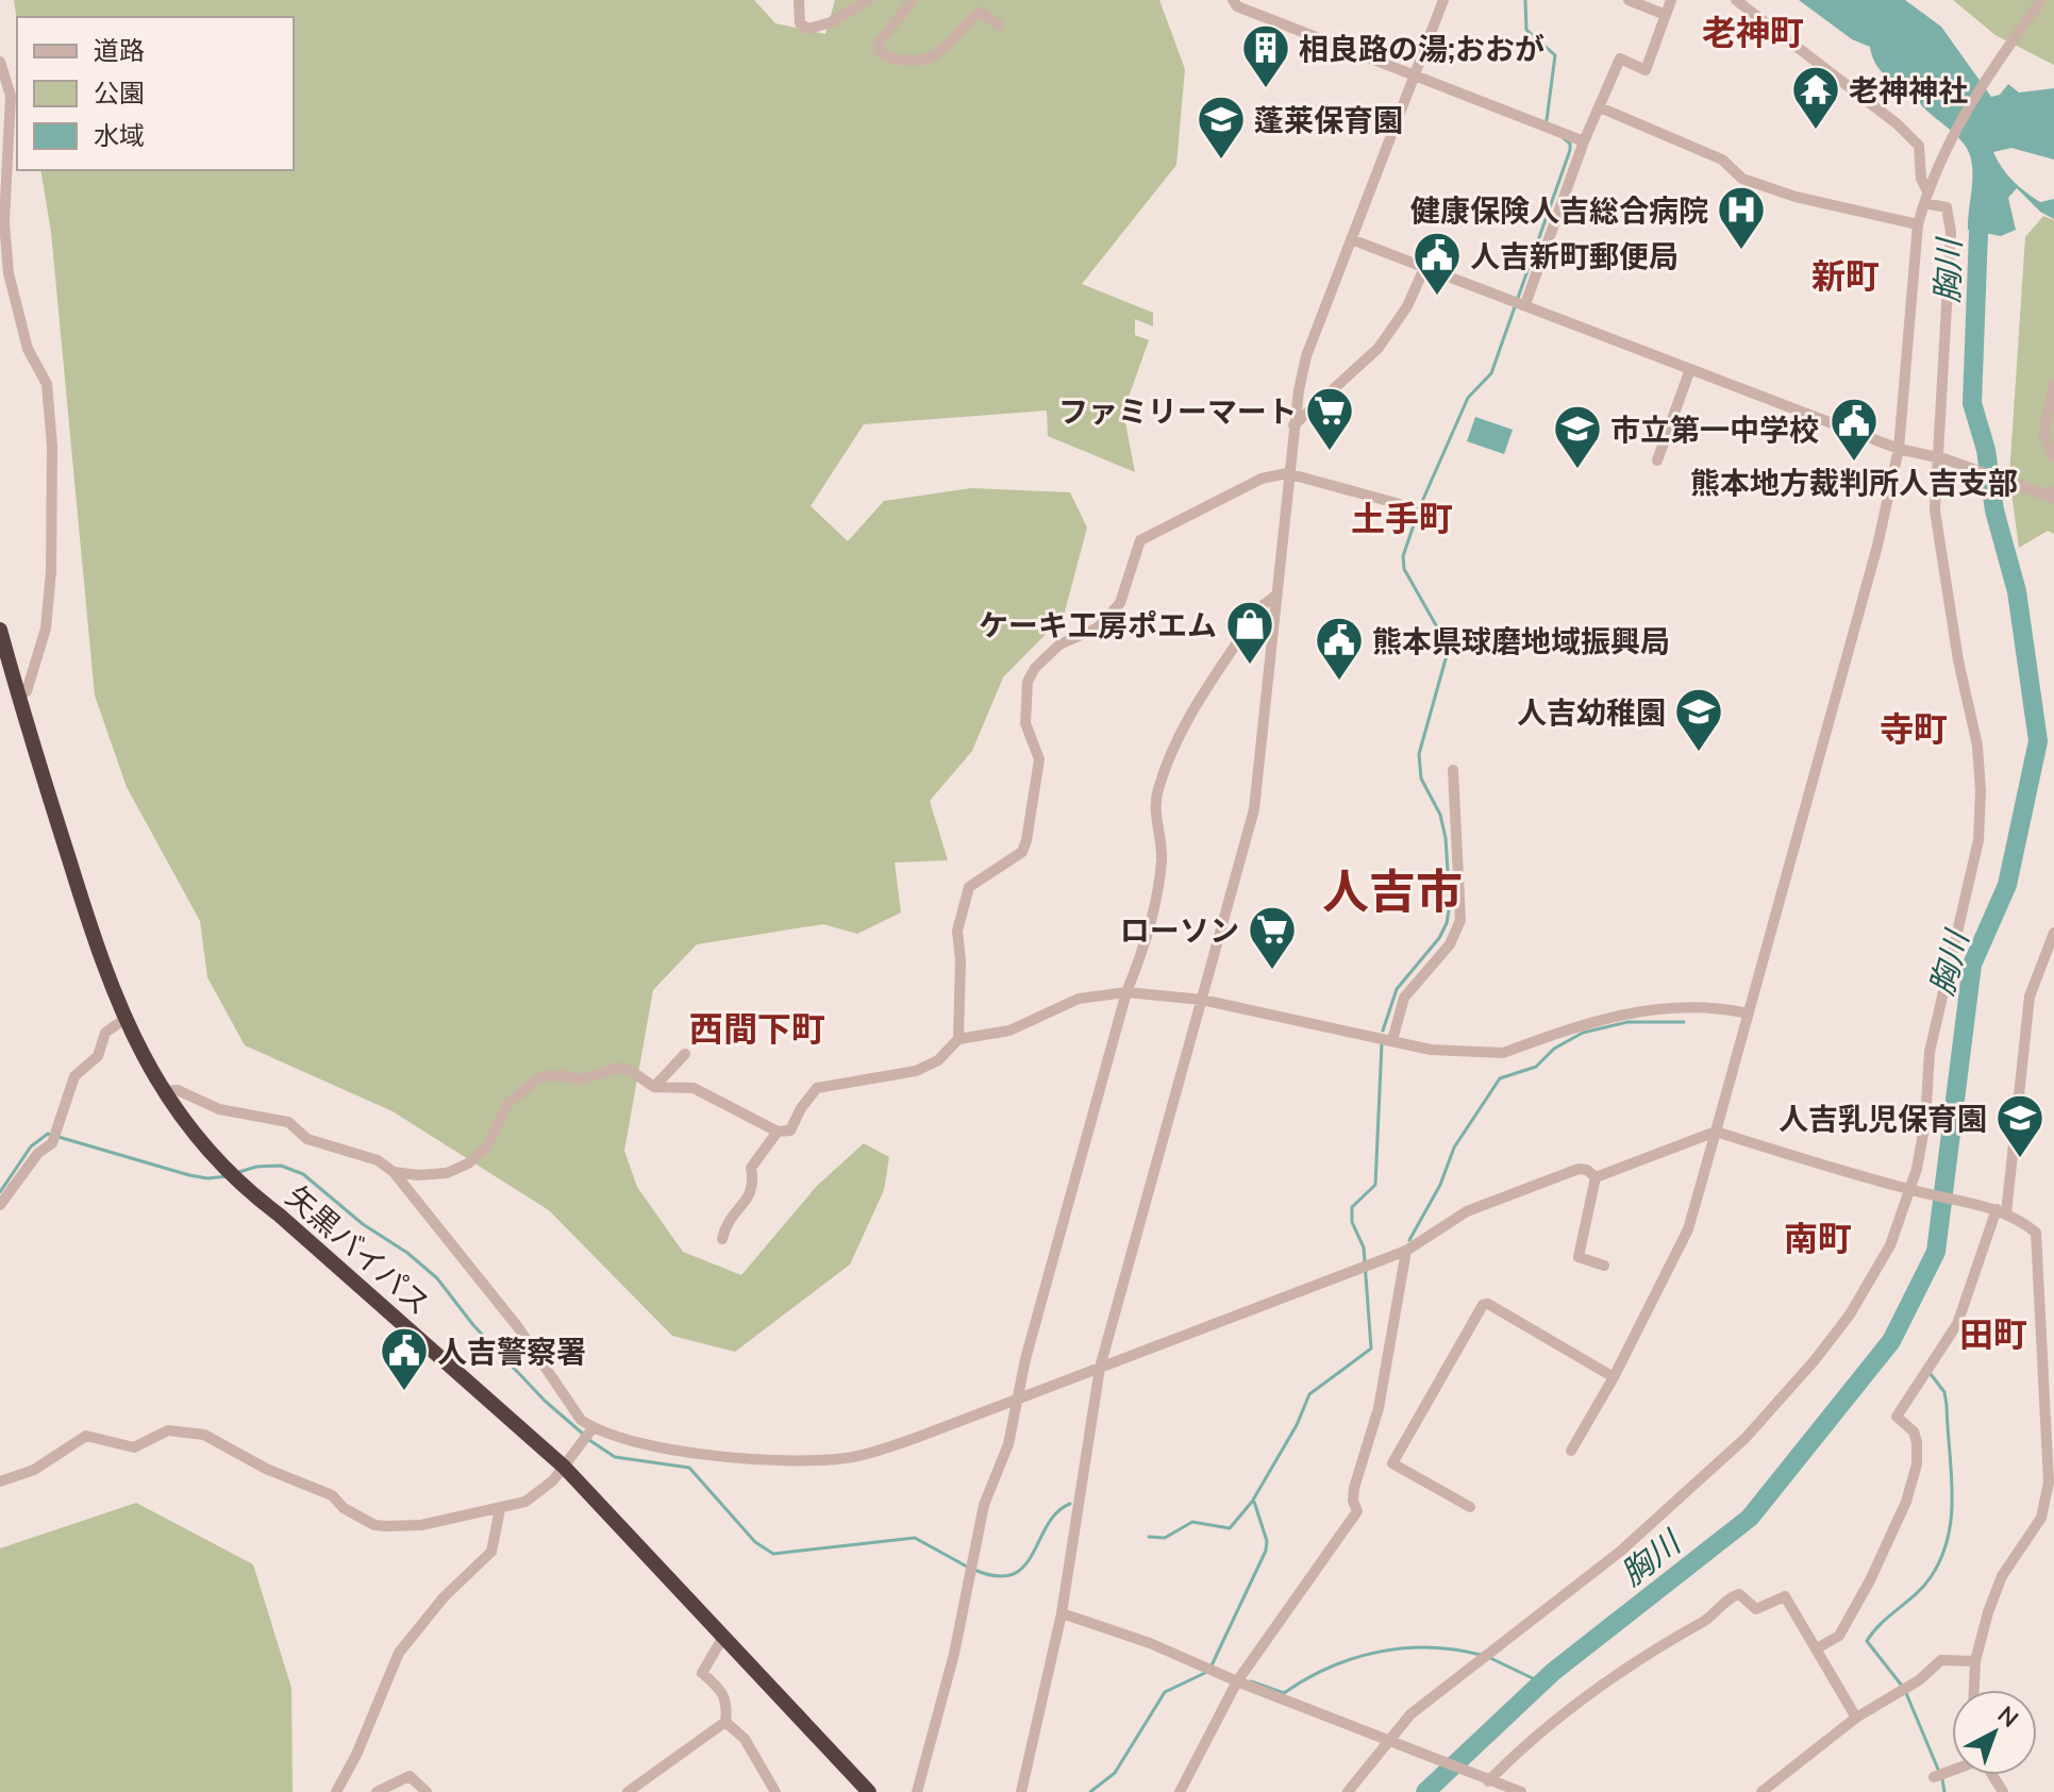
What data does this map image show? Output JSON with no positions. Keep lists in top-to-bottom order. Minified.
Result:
{"streets":{"highway":["矢黒バイパス"]},"districts":["老神町","新町","土手町","寺町","人吉市","西間下町","南町","田町"],"water":["胸川"],"places":{"building":["相良路の湯;おおが"],"temple":["老神神社"],"school or university":["蓬莱保育園","市立第一中学校","人吉幼稚園","人吉乳児保育園"],"hospital":["健康保険人吉総合病院"],"public building":["人吉新町郵便局","熊本地方裁判所人吉支部","熊本県球磨地域振興局","人吉警察署"],"supermarket":["ファミリーマート","ローソン"],"shop":["ケーキ工房ポエム"]},"legend":["道路","公園","水域"],"north":"top right"}
